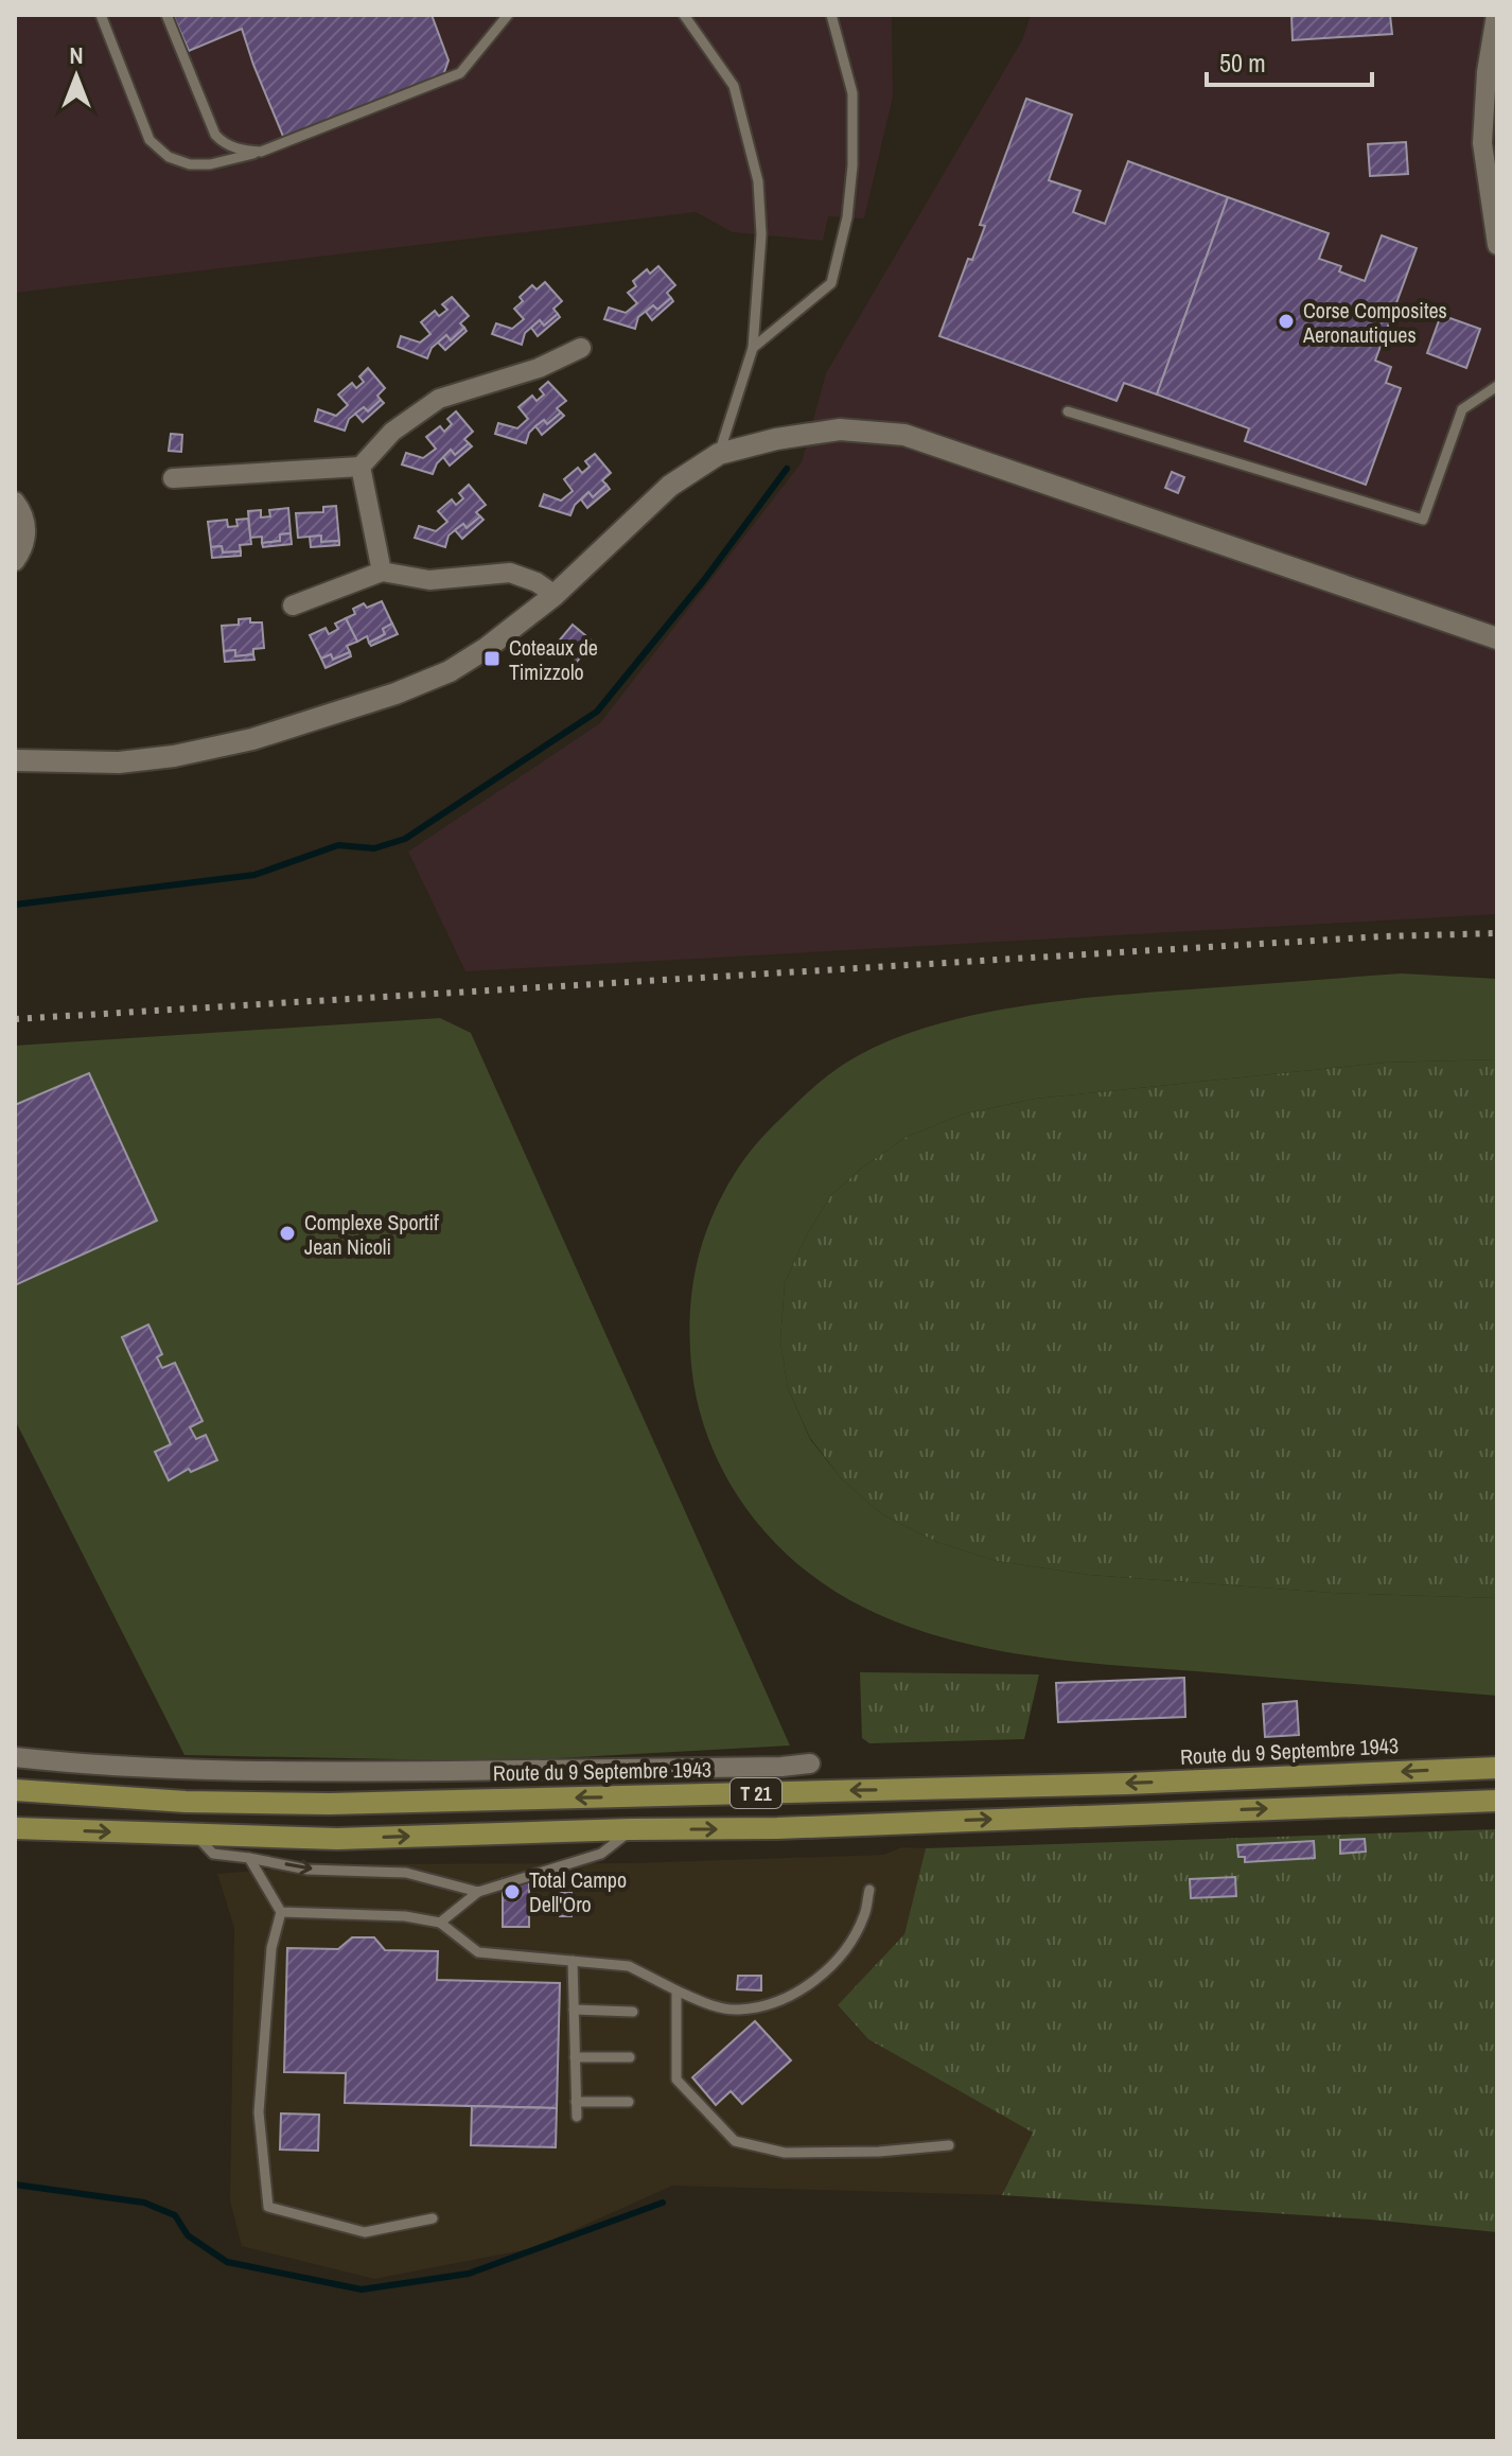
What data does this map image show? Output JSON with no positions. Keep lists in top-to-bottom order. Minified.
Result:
{"streets":{"main road":["Route du 9 Septembre 1943","T 21"]},"places":{"other":["Corse Composites Aeronautiques","Complexe Sportif Jean Nicoli","Total Campo Dell'Oro"],"transit":["Coteaux de Timizzolo"]},"scale_bar":"50 m","north":"top"}
